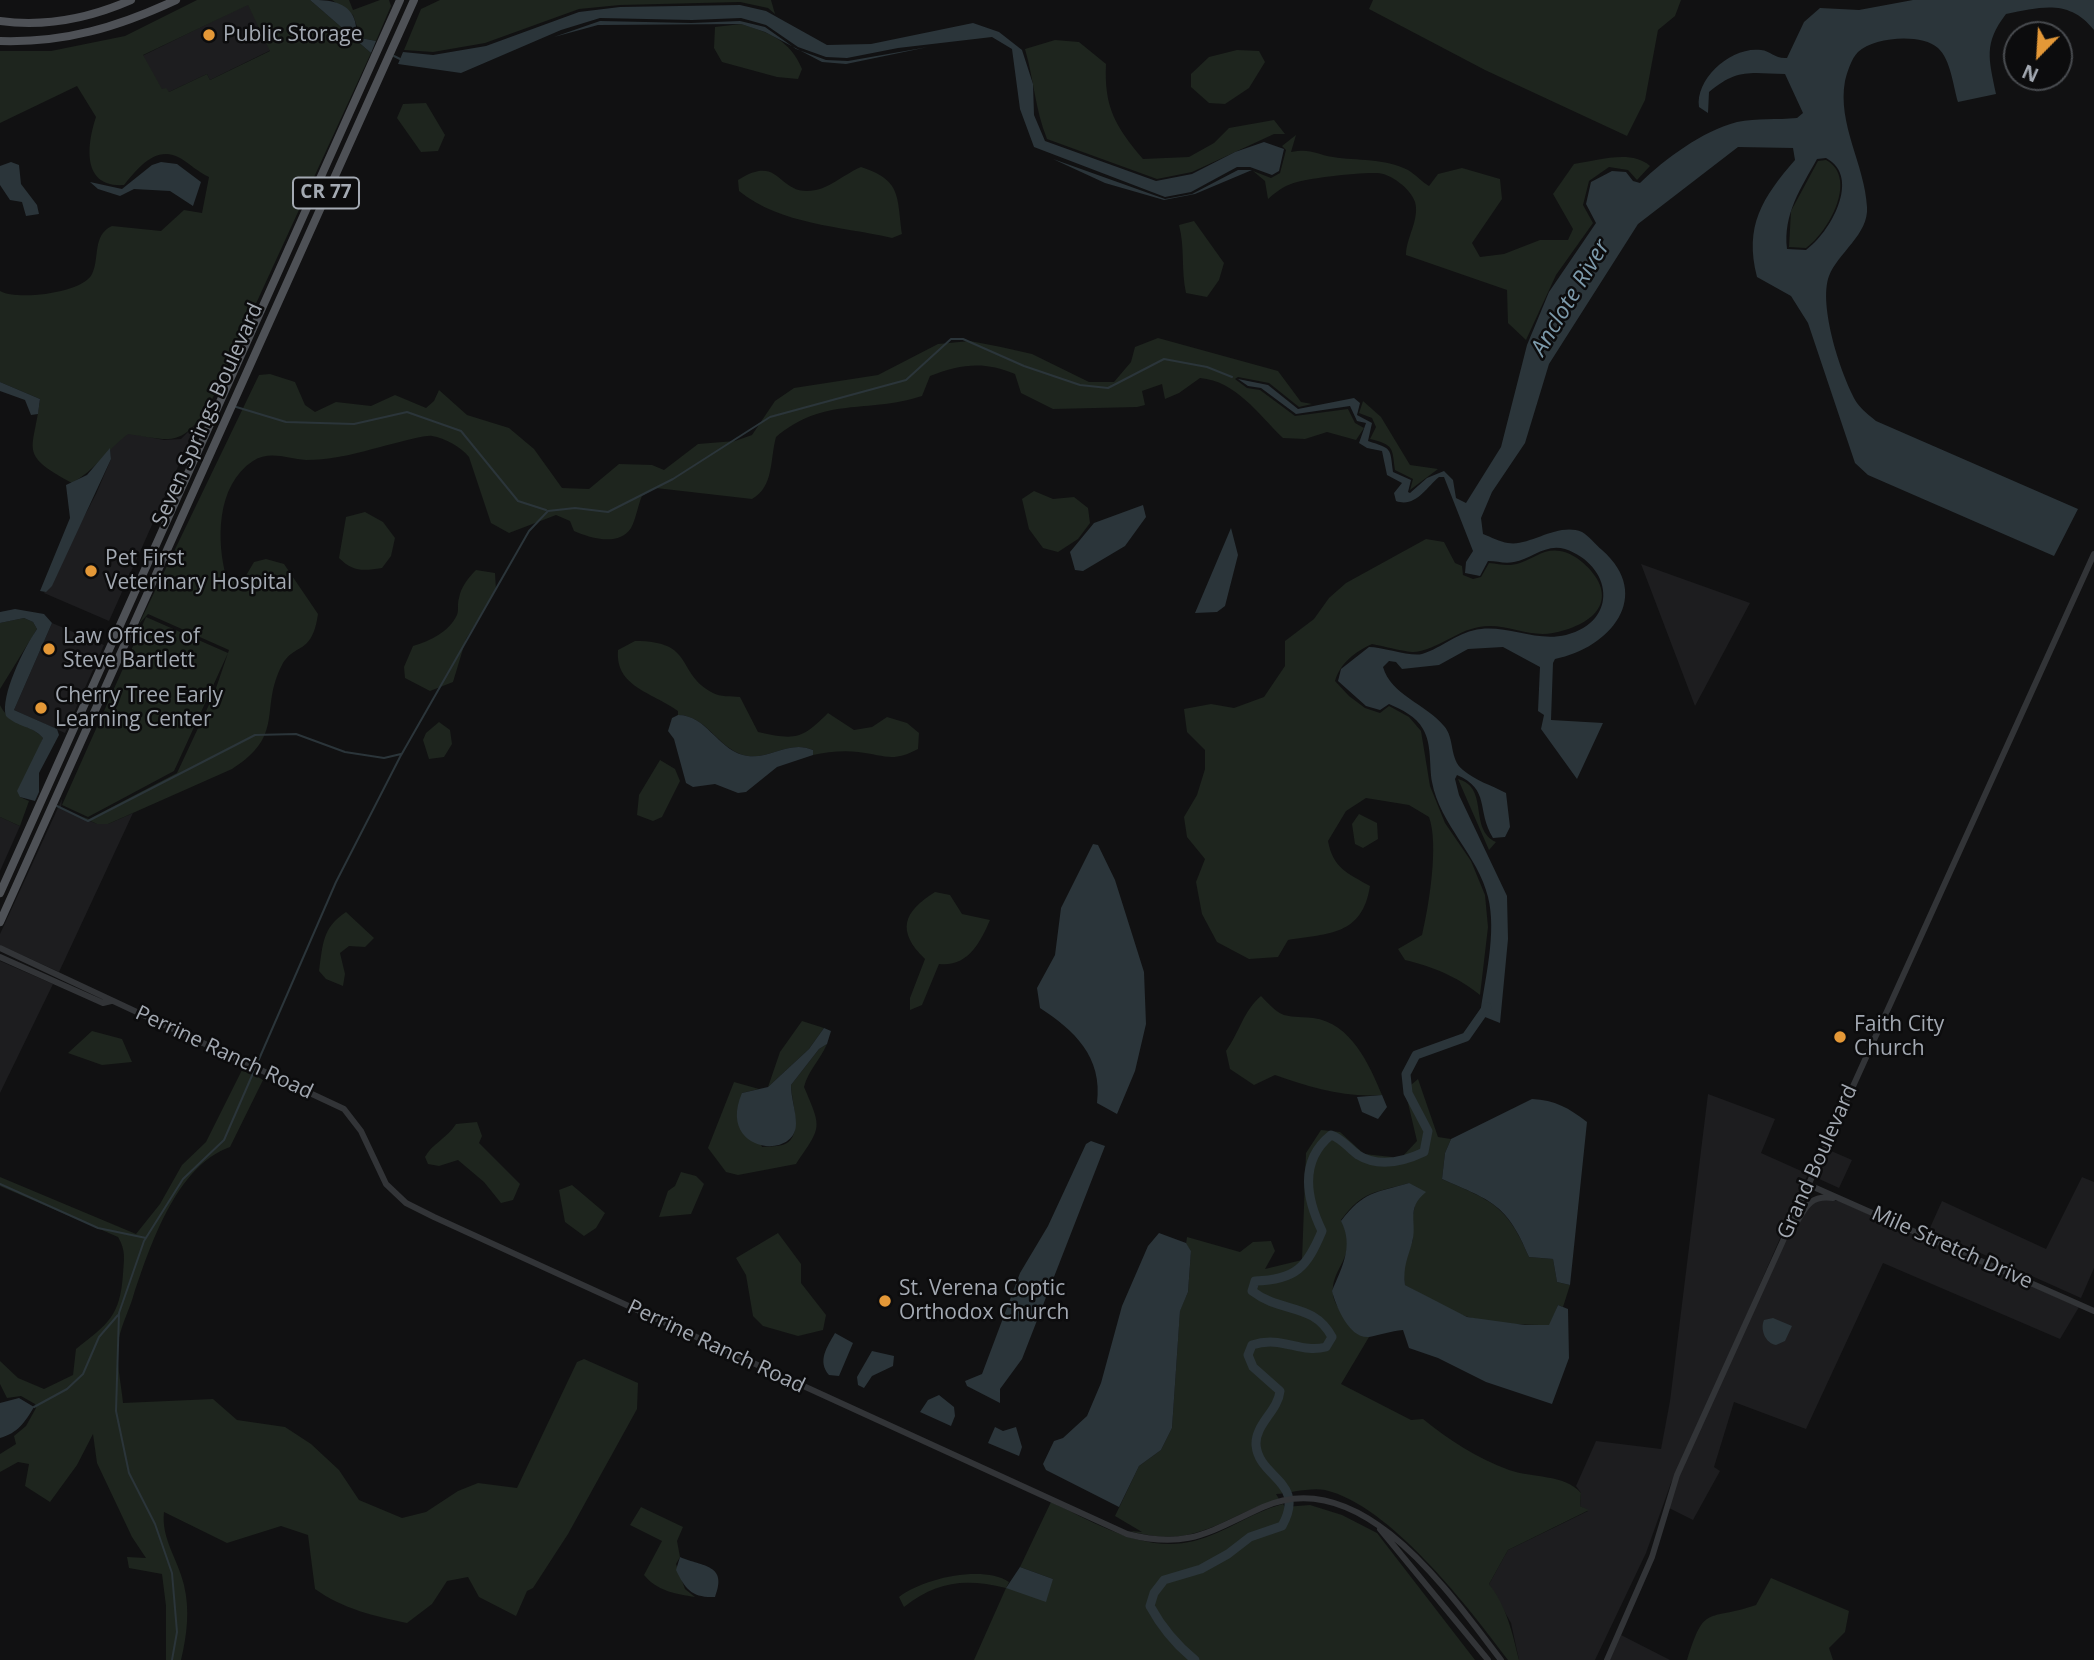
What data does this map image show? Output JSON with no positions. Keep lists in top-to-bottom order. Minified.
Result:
{"streets":{"main road":["CR 77","Seven Springs Boulevard"],"street":["Perrine Ranch Road","Grand Boulevard","Mile Stretch Drive"]},"crossings":[["Grand Boulevard","Mile Stretch Drive"]],"water":["Anclote River"],"places":["Public Storage","Pet First Veterinary Hospital","Law Offices of Steve Bartlett","Cherry Tree Early Learning Center","Faith City Church","St. Verena Coptic Orthodox Church"],"north":"bottom left"}
